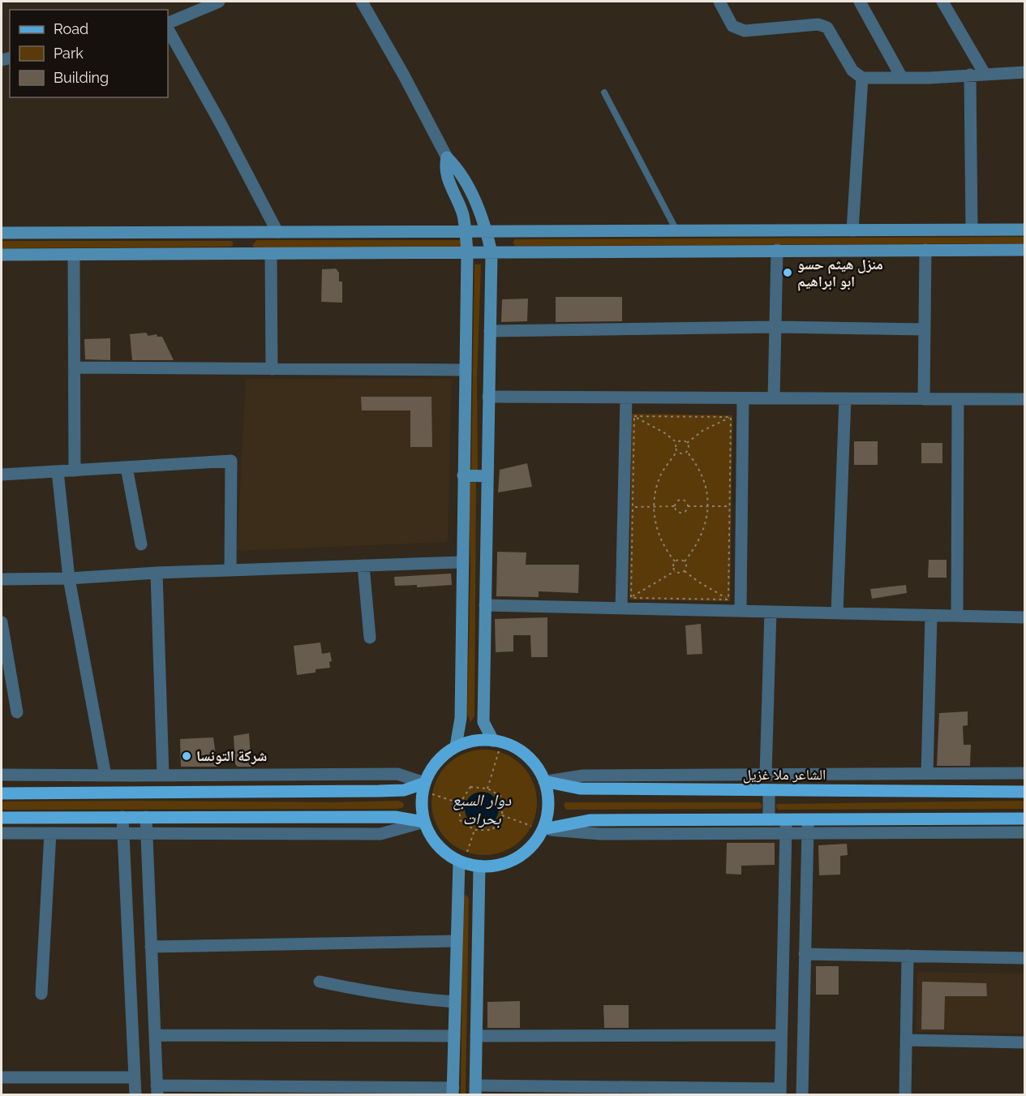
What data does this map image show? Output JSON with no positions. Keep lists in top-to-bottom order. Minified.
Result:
{"streets":{"main road":["الشاعر ملا غزيل"]},"water":["دوار السبع بحرات"],"places":["منزل هيثم حسو ابو ابراهيم","شركة التونسا"],"legend":["Road","Park","Building"]}
